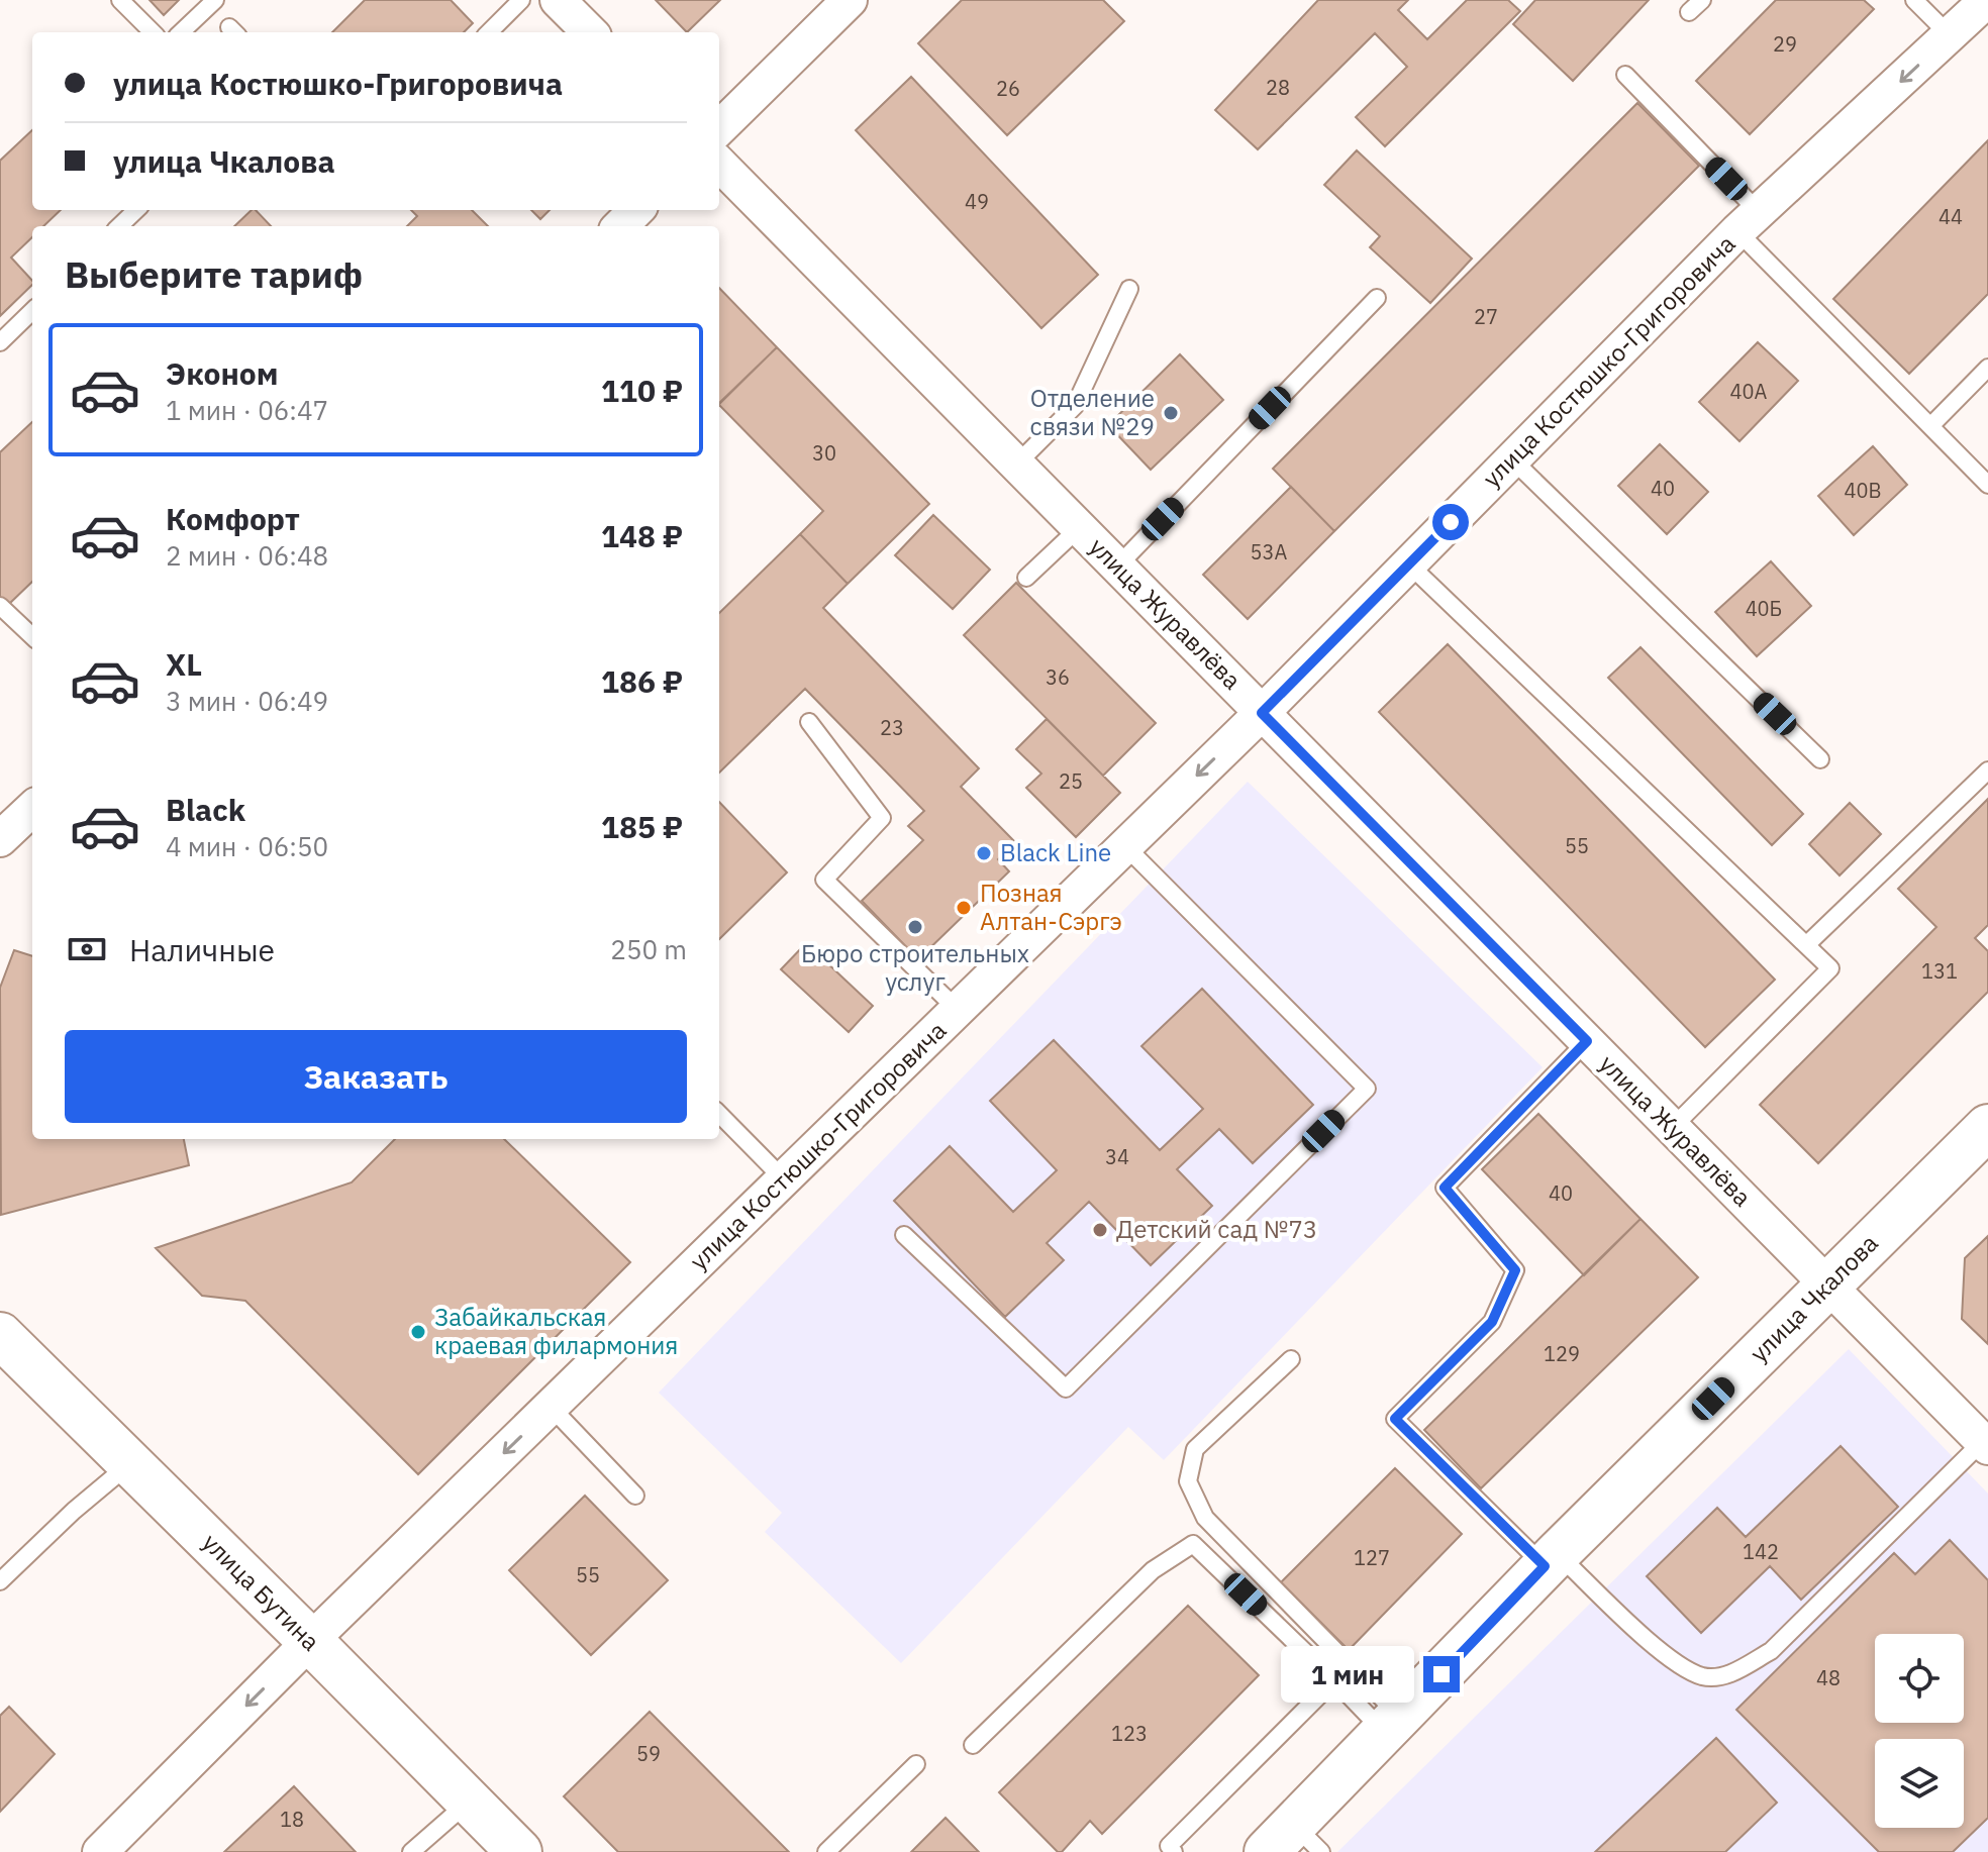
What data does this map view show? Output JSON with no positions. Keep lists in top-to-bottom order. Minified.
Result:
{"streets":{"main road":["улица Чкалова","улица Бутина"],"street":["улица Костюшко-Григоровича","улица Журавлёва"]},"crossings":[["улица Костюшко-Григоровича","улица Журавлёва"],["улица Костюшко-Григоровича","улица Бутина"],["улица Журавлёва","улица Чкалова"]],"one_way":["улица Костюшко-Григоровича"],"places":["Отделение связи №29","Black Line","Позная Алтан-Сэргэ","Бюро строительных услуг","Детский сад №73","Забайкальская краевая филармония"],"house_numbers":["29","28","26","49","44","27","40А","30","40","40В","53А","40Б","36","23","25","55","131","34","40","129","142","127","55","48","123","59","18"],"page":{"banner":["улица Костюшко-Григоровича","улица Чкалова"],"heading":"Выберите тариф","list":[{"name":"Эконом","note":"1 мин · 06:47","value":"110 ₽"},{"name":"Комфорт","note":"2 мин · 06:48","value":"148 ₽"},{"name":"XL","note":"3 мин · 06:49","value":"186 ₽"},{"name":"Black","note":"4 мин · 06:50","value":"185 ₽"}],"pay":["Наличные","250 m"],"buttons":"Заказать","bubble":"1 мин"}}
